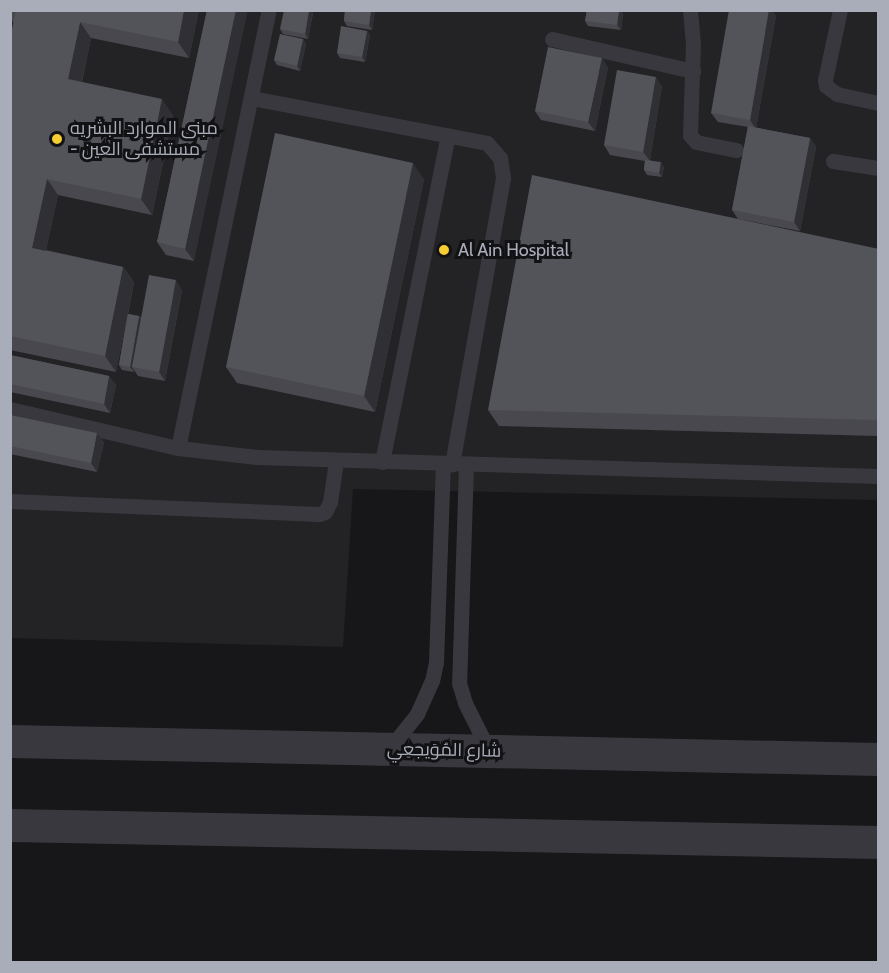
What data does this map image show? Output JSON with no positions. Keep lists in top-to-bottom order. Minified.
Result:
{"streets":{"street":["شارع المُوَيجعِي"]},"places":["مبنى الموارد البشريه - مستشفى العين","Al Ain Hospital"]}
